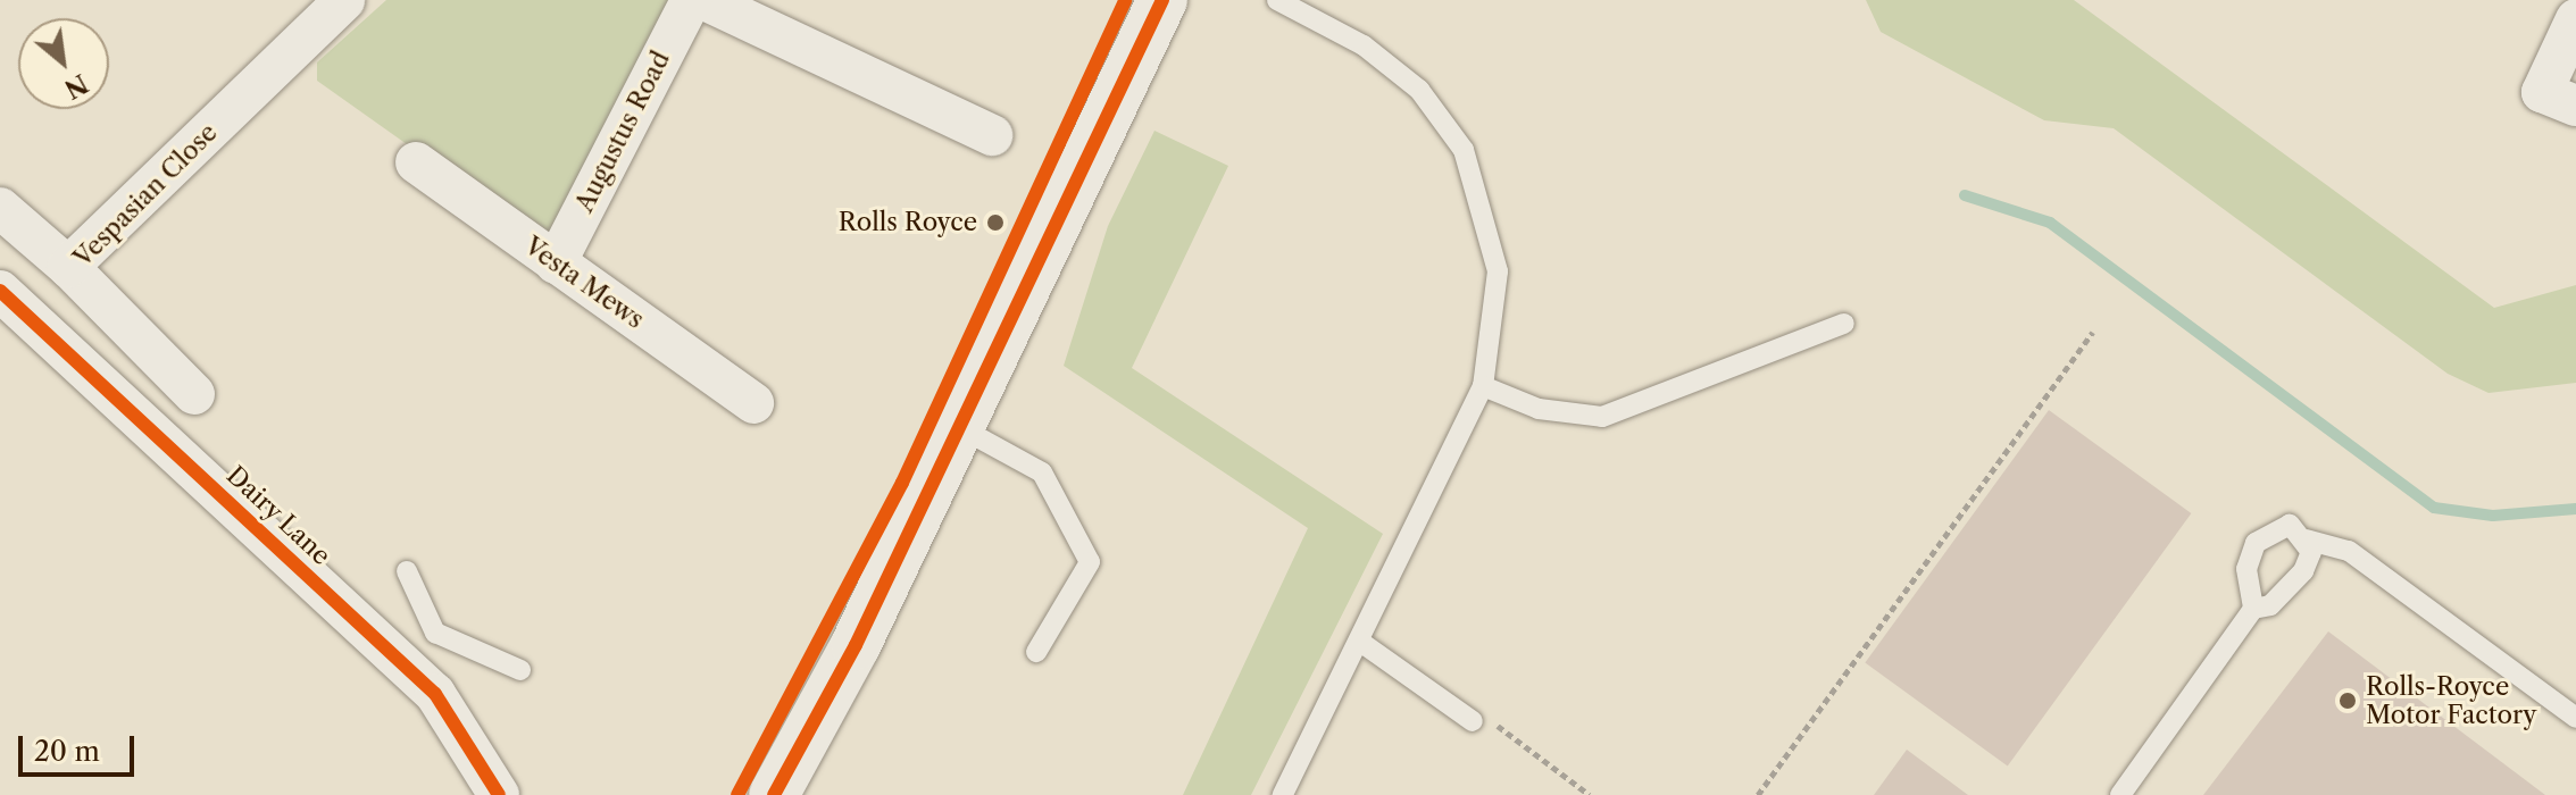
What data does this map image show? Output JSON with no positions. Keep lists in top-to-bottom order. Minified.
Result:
{"streets":{"street":["Augustus Road","Vespasian Close","Vesta Mews","Dairy Lane"]},"crossings":[["Augustus Road","Vesta Mews"]],"places":["Rolls Royce","Rolls-Royce Motor Factory"],"scale_bar":"20 m","north":"bottom right"}
